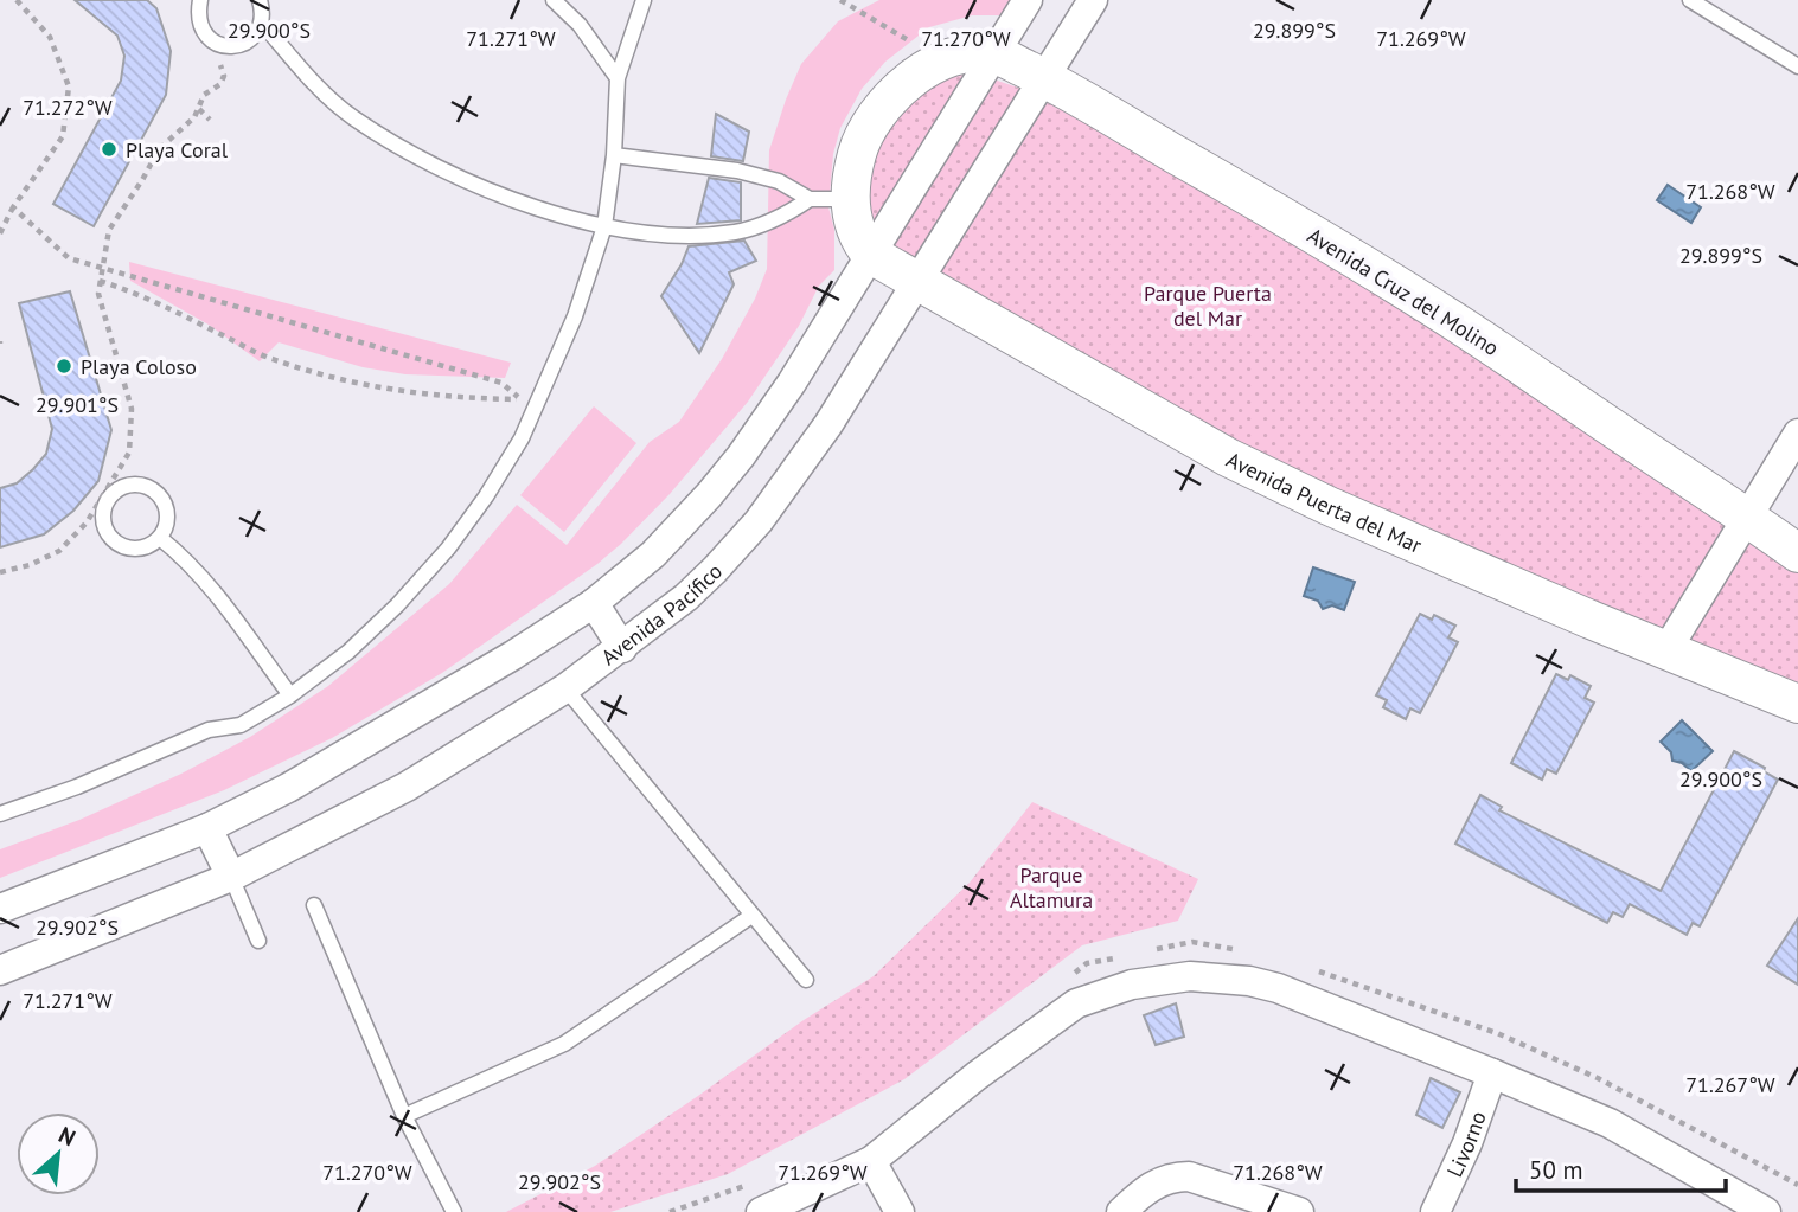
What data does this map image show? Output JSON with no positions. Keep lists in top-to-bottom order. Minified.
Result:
{"streets":{"street":["Avenida Cruz del Molino","Avenida Puerta del Mar","Avenida Pacífico","Livorno"]},"crossings":[["Avenida Cruz del Molino","Avenida Pacífico"],["Avenida Puerta del Mar","Avenida Pacífico"]],"parks":["Parque Puerta del Mar","Parque Altamura"],"places":["Playa Coral","Playa Coloso"],"scale_bar":"50 m","north":"top right","coordinates":["29.900°S","29.899°S","71.271°W","71.270°W","71.269°W","71.272°W","71.268°W","29.901°S","29.902°S","71.267°W"]}
